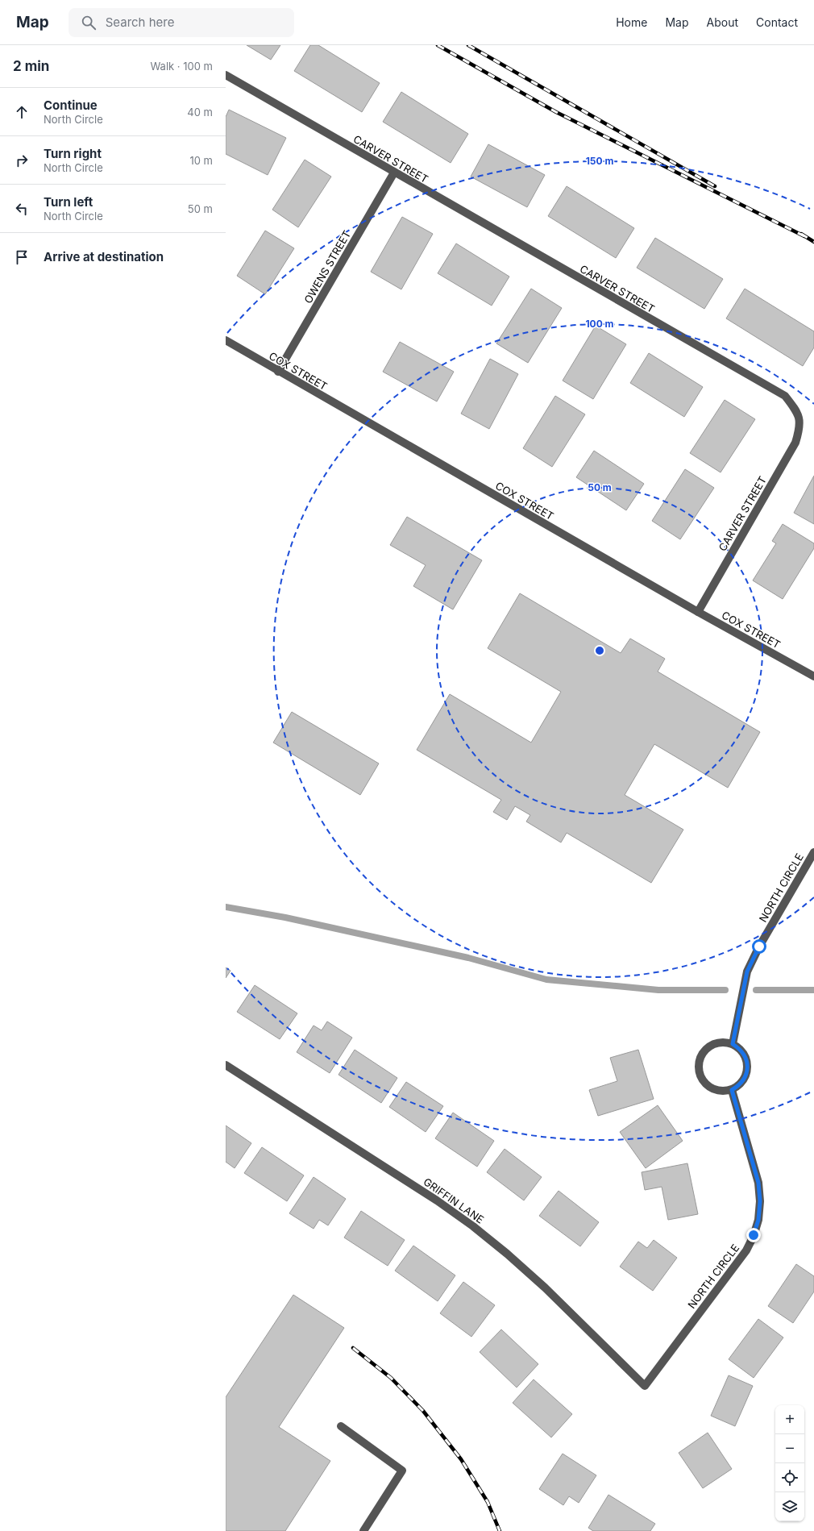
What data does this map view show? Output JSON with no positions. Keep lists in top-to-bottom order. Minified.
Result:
{"streets":{"street":["CARVER STREET","OWENS STREET","COX STREET","NORTH CIRCLE","GRIFFIN LANE"]},"crossings":[["CARVER STREET","OWENS STREET"],["CARVER STREET","COX STREET"],["OWENS STREET","COX STREET"],["NORTH CIRCLE","GRIFFIN LANE"]],"page":{"header":"Map","search":"Search here","nav":["Home","Map","About","Contact"],"heading":["2 min","Walk · 100 m"],"list":[["Continue","North Circle","40 m"],["Turn right","North Circle","10 m"],["Turn left","North Circle","50 m"],"Arrive at destination"],"map_buttons":["+","−"]},"rings":["150 m","100 m","50 m"]}
